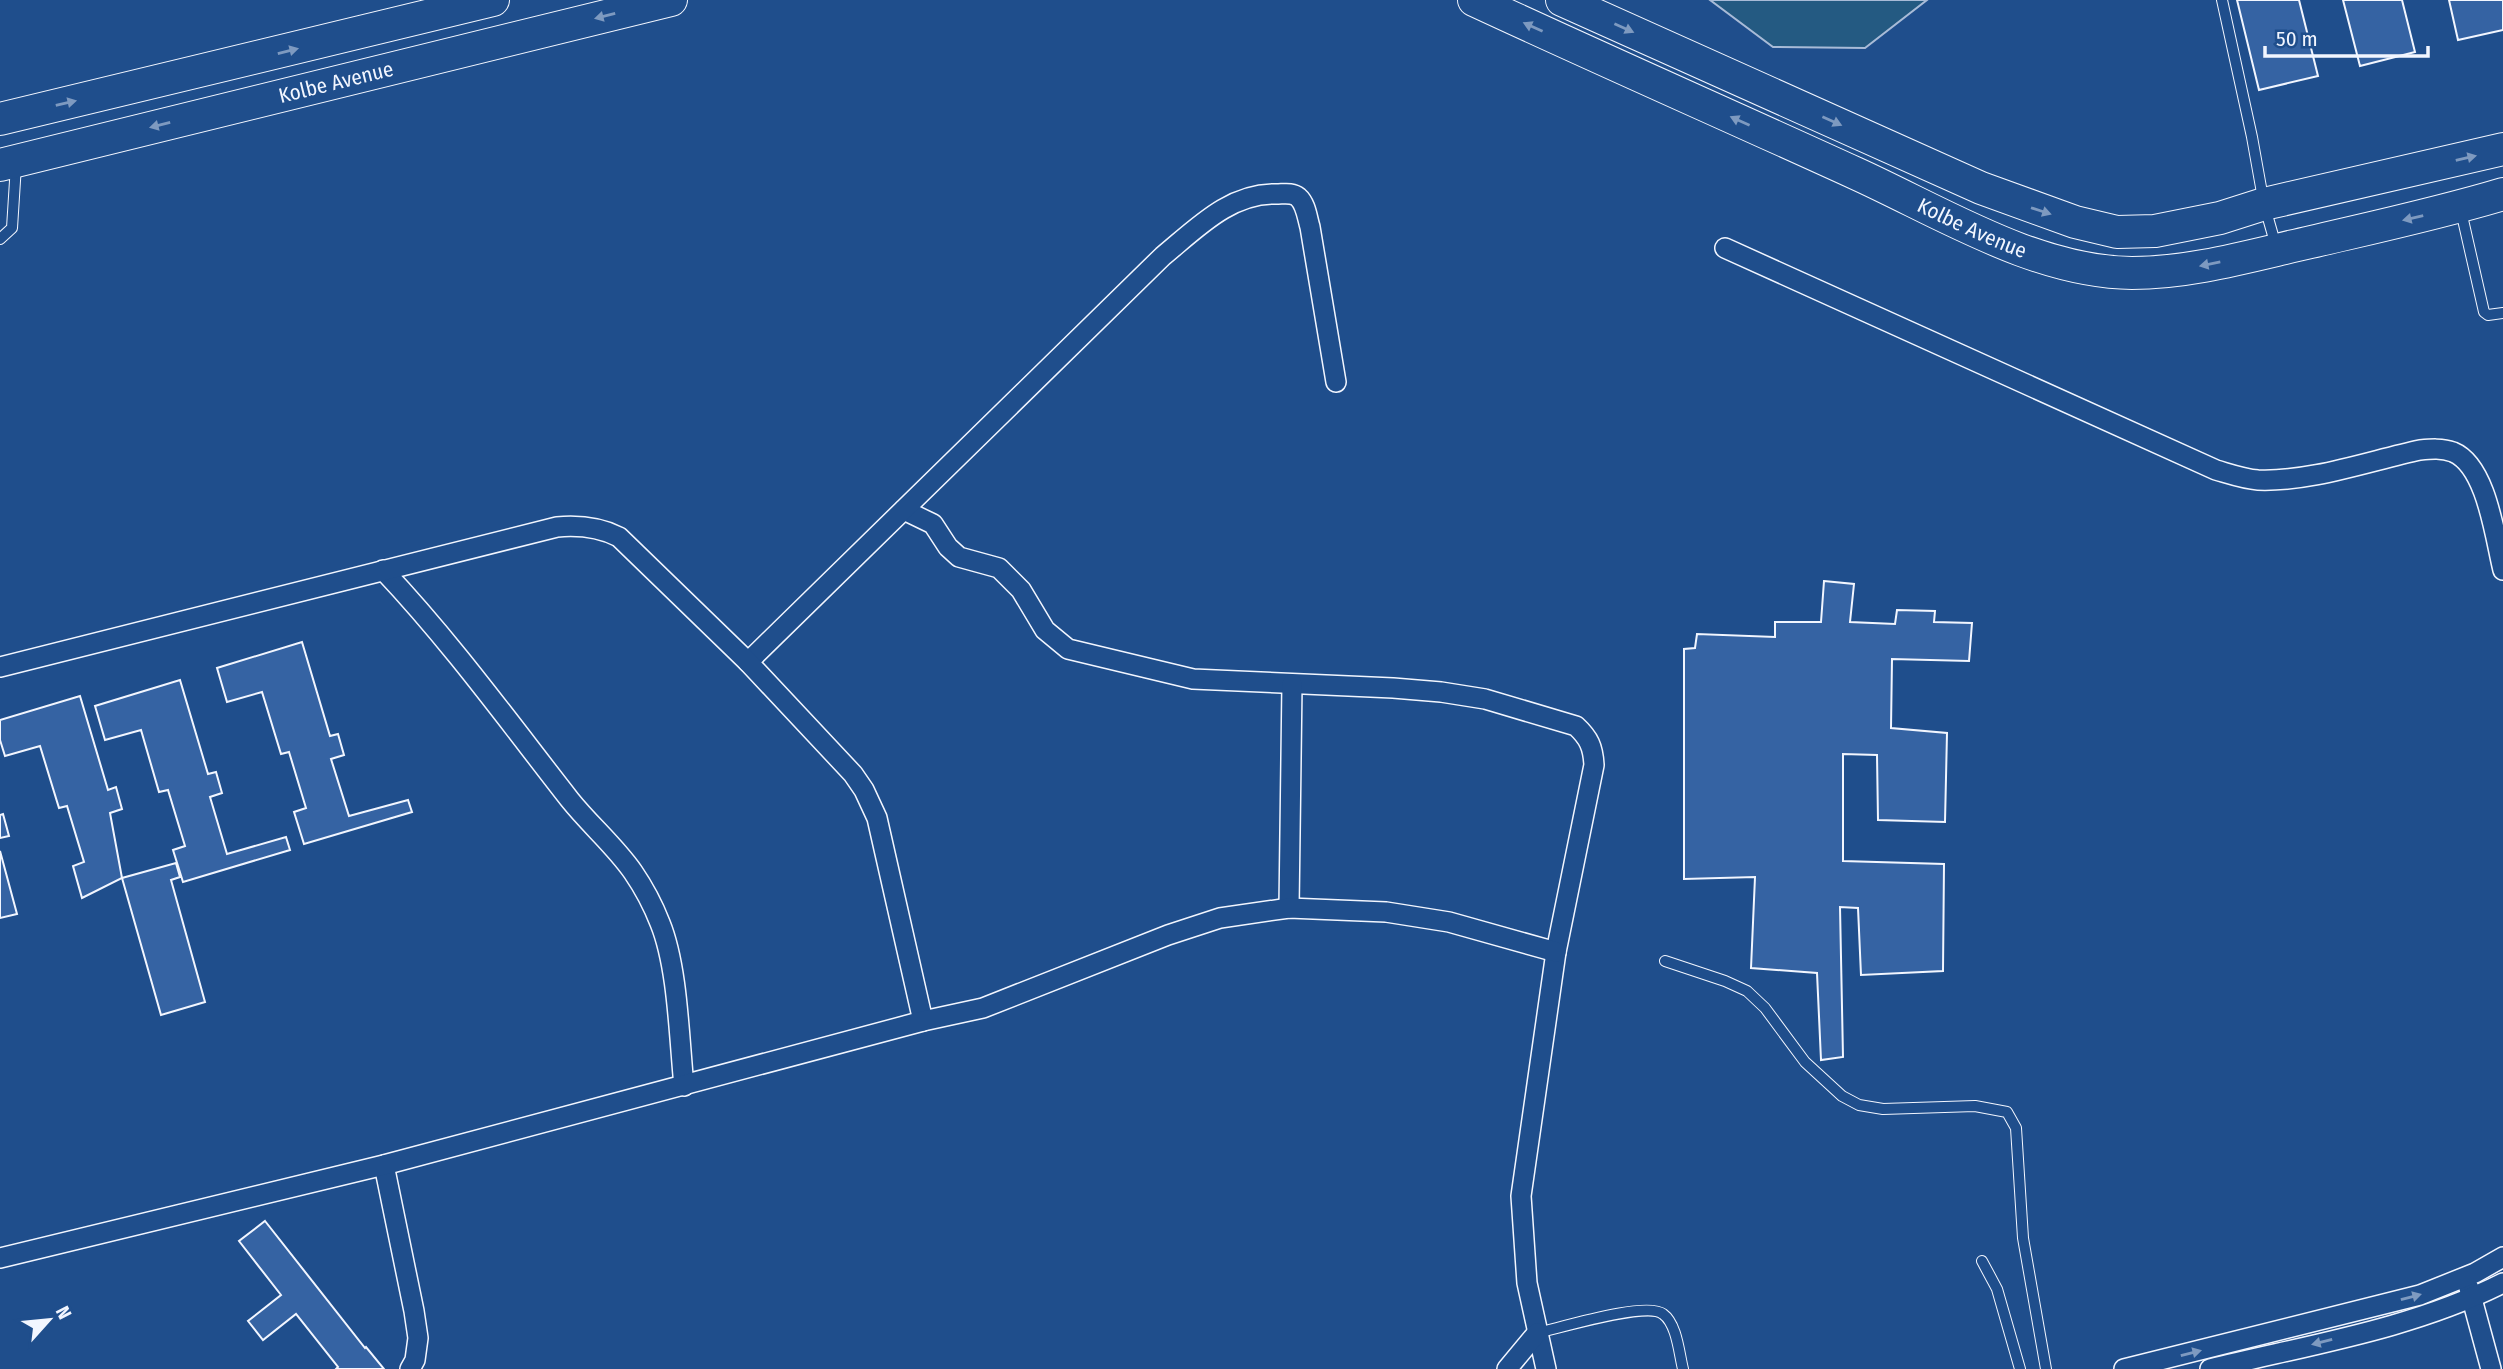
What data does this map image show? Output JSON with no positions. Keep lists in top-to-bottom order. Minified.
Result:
{"streets":{"main road":["Kolbe Avenue"]},"scale_bar":"50 m","north":"top right"}
